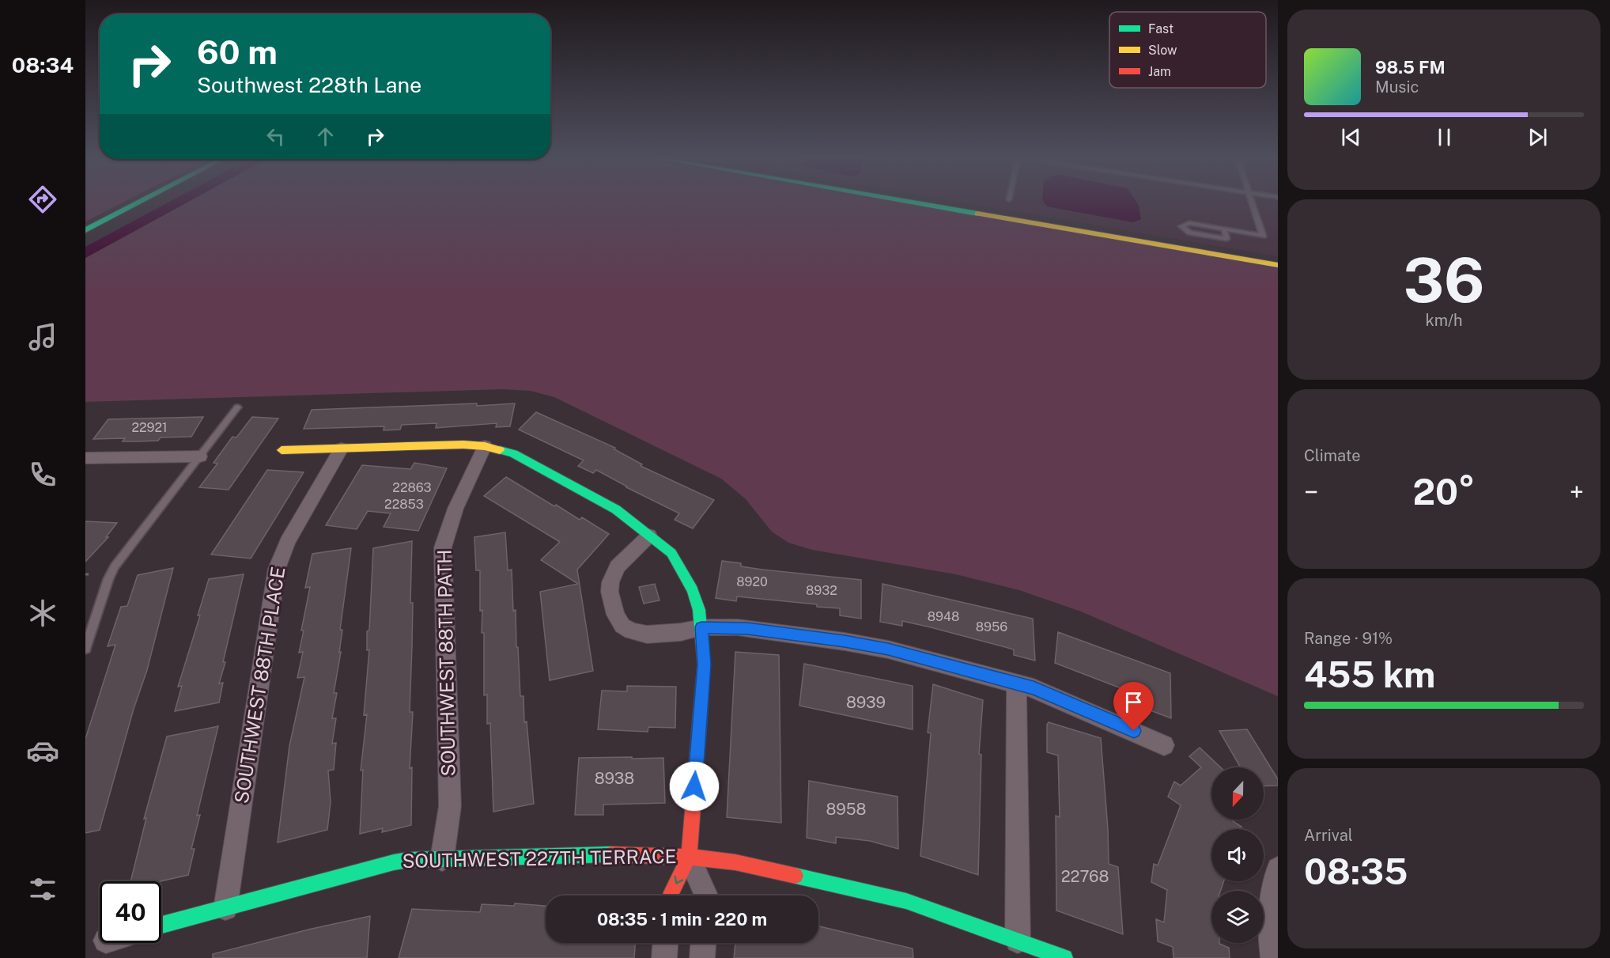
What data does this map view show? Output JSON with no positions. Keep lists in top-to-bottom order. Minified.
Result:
{"streets":{"street":["SOUTHWEST 88TH PATH","SOUTHWEST 88TH PLACE","SOUTHWEST 227TH TERRACE"]},"crossings":[["SOUTHWEST 88TH PATH","SOUTHWEST 227TH TERRACE"],["SOUTHWEST 88TH PLACE","SOUTHWEST 227TH TERRACE"]],"house_numbers":["22921","22863","22853","8920","8932","8948","8956","8939","8938","8958","22768"],"legend":["Fast","Slow","Jam"],"north":"bottom","page":{"tabs":"08:34","turn":["60 m","Southwest 228th Lane"],"song":["98.5 FM","Music"],"tile":[["36","km/h"],"Climate",["Range · 91%","455 km"],["Arrival","08:35"]],"heat":["−","20°","+"],"limit":"40","trip":"08:35 · 1 min · 220 m"}}
